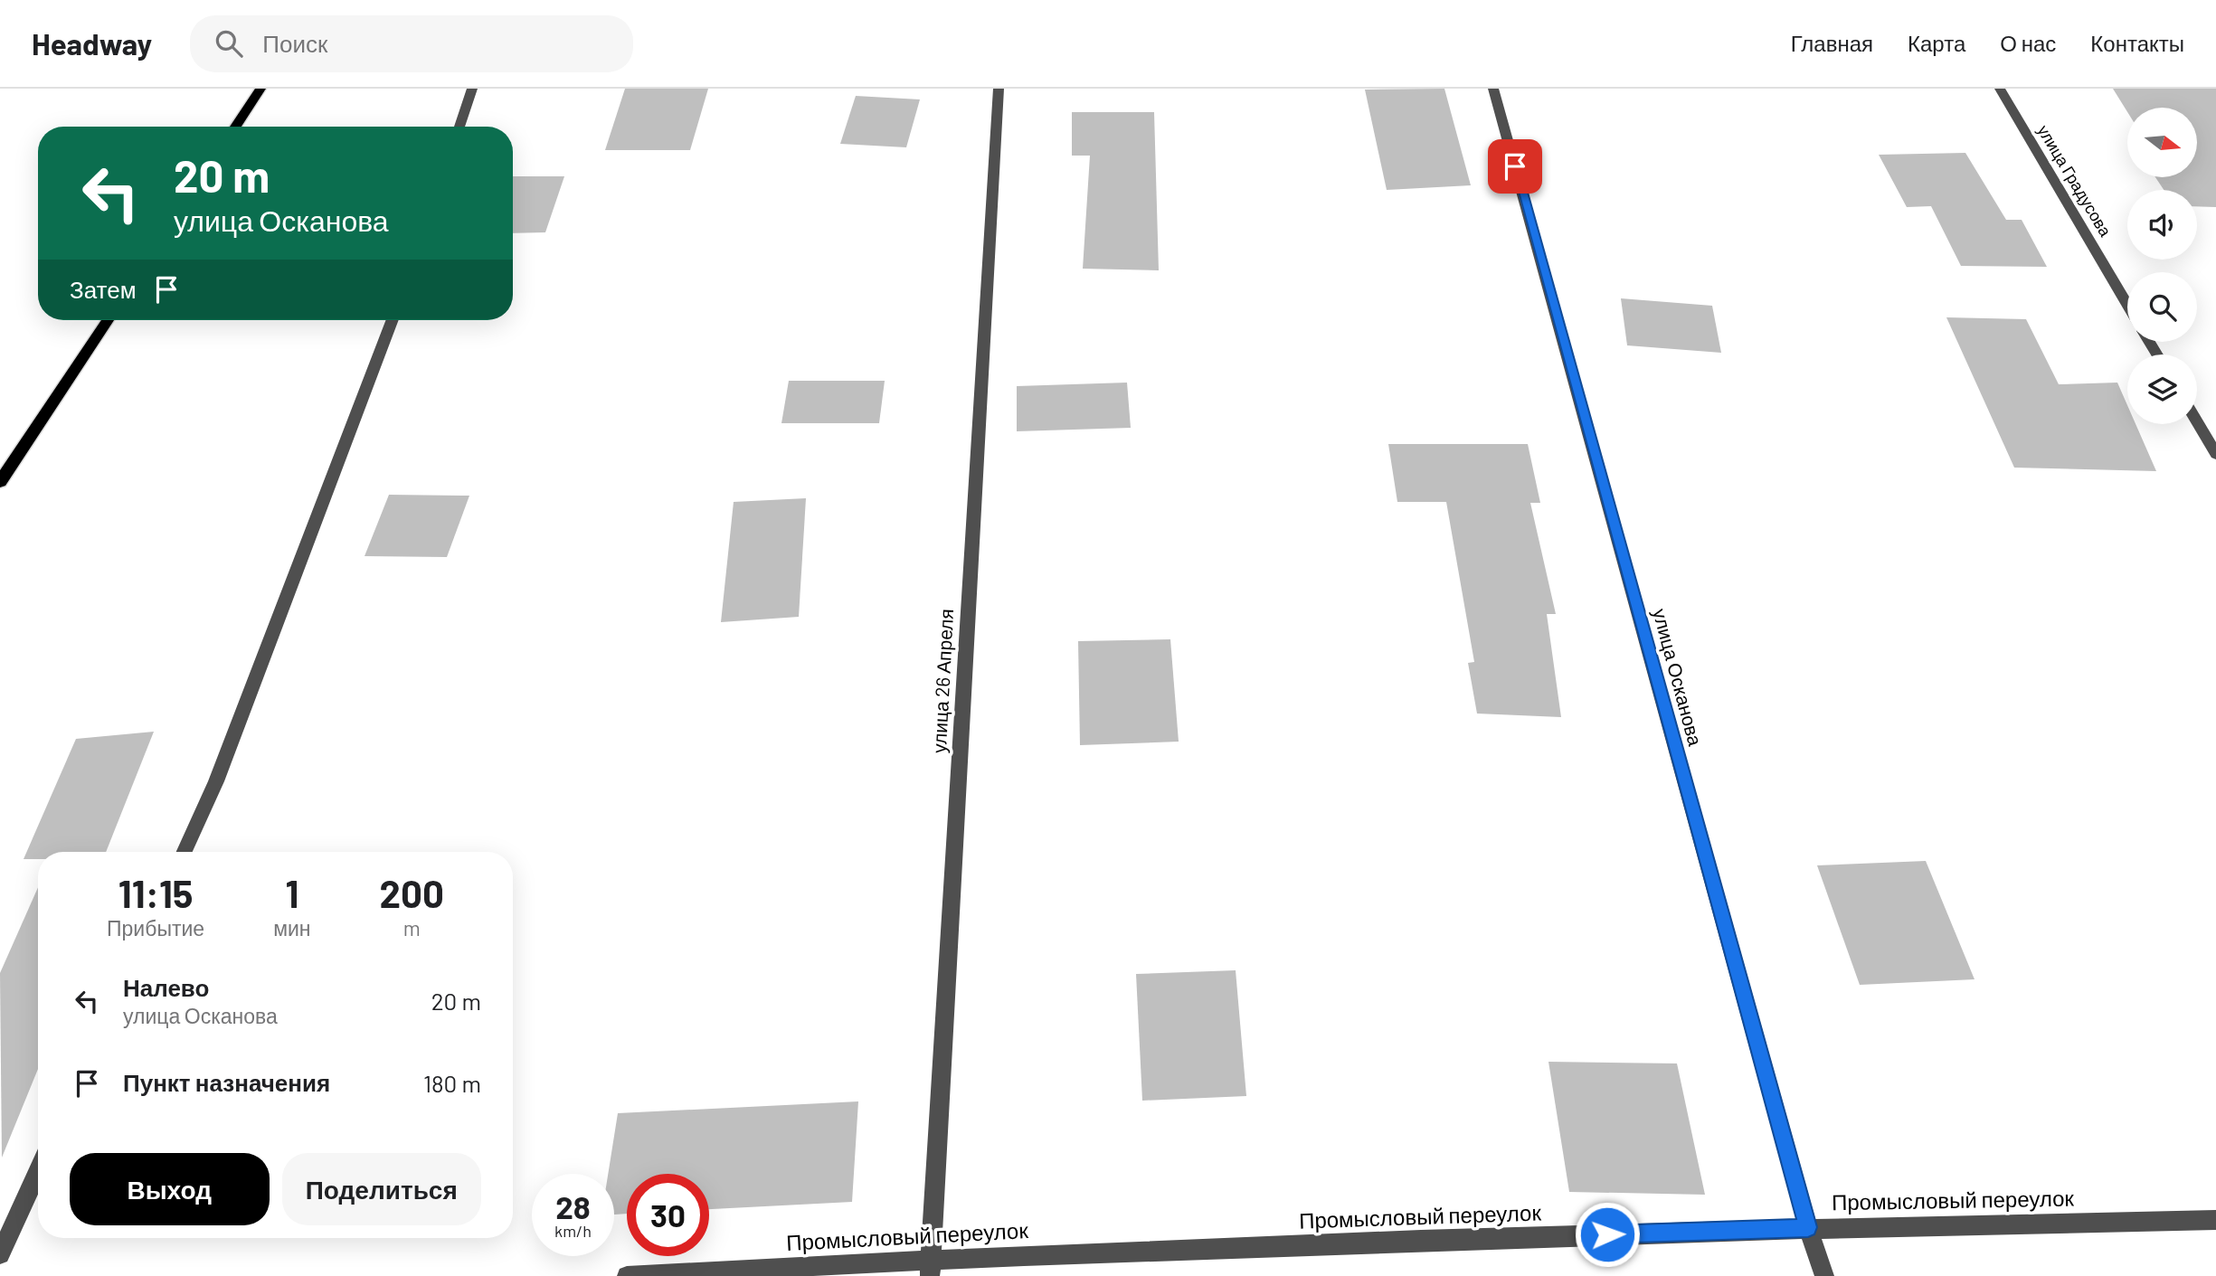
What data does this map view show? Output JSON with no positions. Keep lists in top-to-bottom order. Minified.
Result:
{"streets":{"street":["улица Градусова","улица Осканова","улица 26 Апреля","Промысловый переулок"]},"crossings":[["улица Осканова","Промысловый переулок"],["улица 26 Апреля","Промысловый переулок"]],"north":"right","page":{"header":"Headway","search":"Поиск","nav":["Главная","Карта","О нас","Контакты"],"turn":["20 m","улица Осканова"],"then":"Затем","eta":["11:15","Прибытие","1","мин","200","m"],"list":[{"name":"Налево","note":"улица Осканова","value":"20 m"},{"name":"Пункт назначения","value":"180 m"}],"buttons":["Выход","Поделиться"],"speed":"28 km/h","limit":"30"}}
